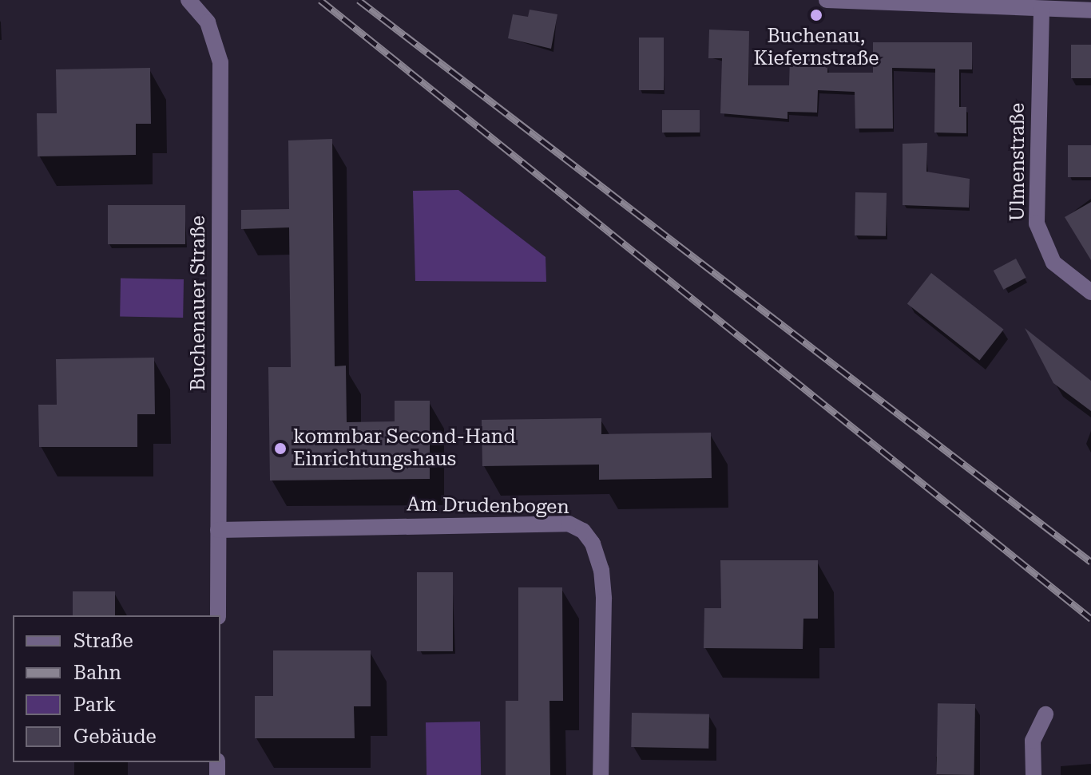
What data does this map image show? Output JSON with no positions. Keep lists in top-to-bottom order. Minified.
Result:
{"streets":{"street":["Ulmenstraße","Buchenauer Straße","Am Drudenbogen"]},"crossings":[["Buchenauer Straße","Am Drudenbogen"]],"places":["Buchenau, Kiefernstraße","kommbar Second-Hand Einrichtungshaus"],"legend":["Straße","Bahn","Park","Gebäude"]}
